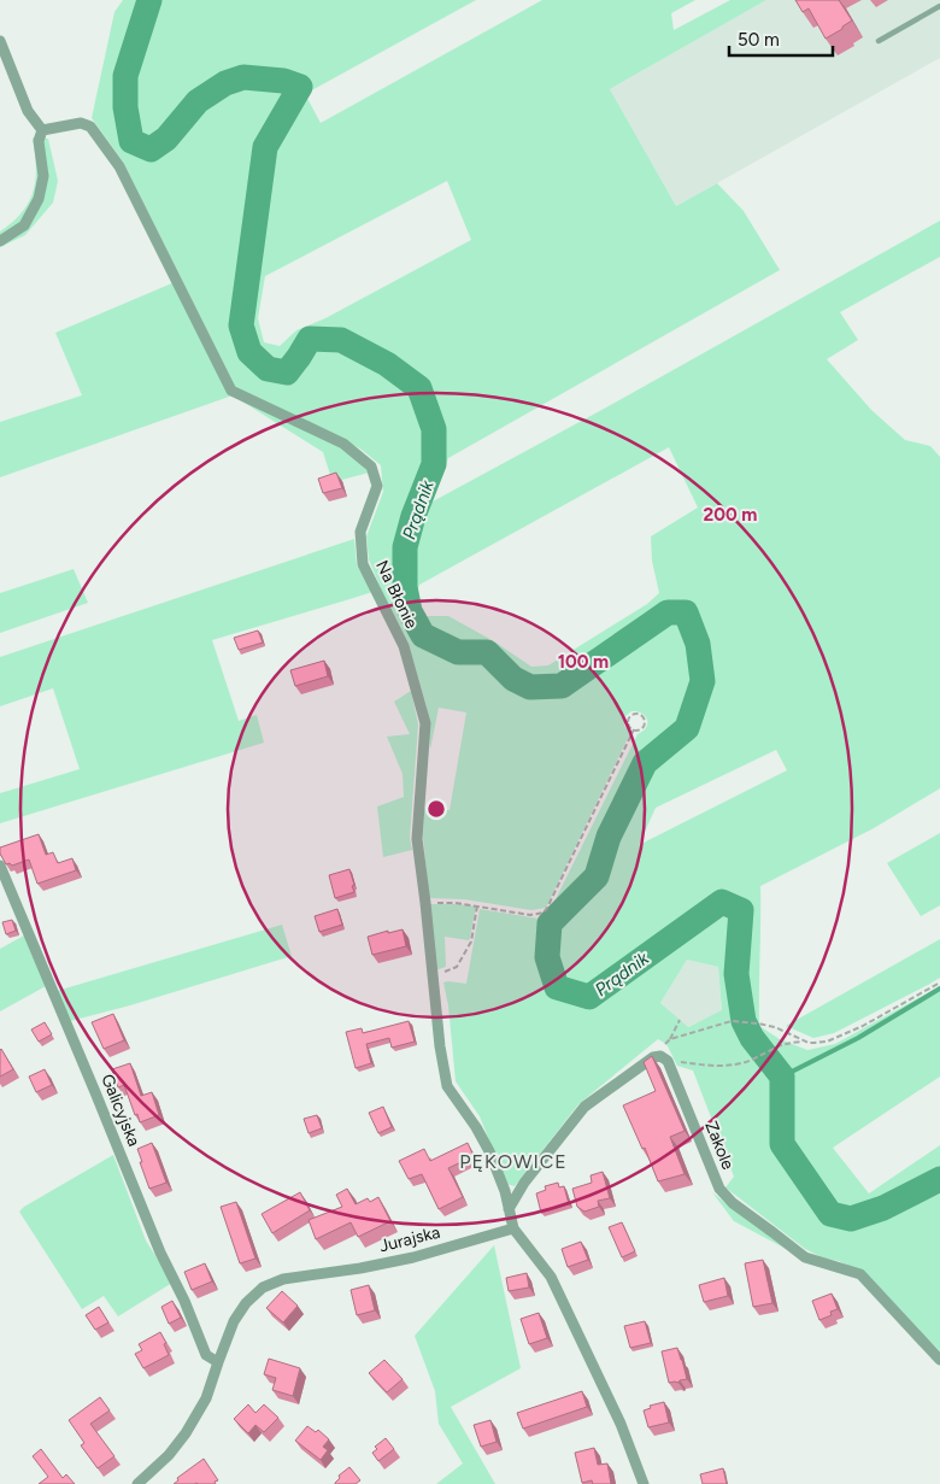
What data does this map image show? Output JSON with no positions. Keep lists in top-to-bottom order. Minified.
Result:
{"streets":{"street":["Na Błonie","Galicyjska","Zakole","Jurajska"]},"crossings":[["Na Błonie","Jurajska"],["Galicyjska","Jurajska"]],"districts":["PĘKOWICE"],"water":["Prądnik"],"scale_bar":"50 m","rings":["200 m","100 m"]}
